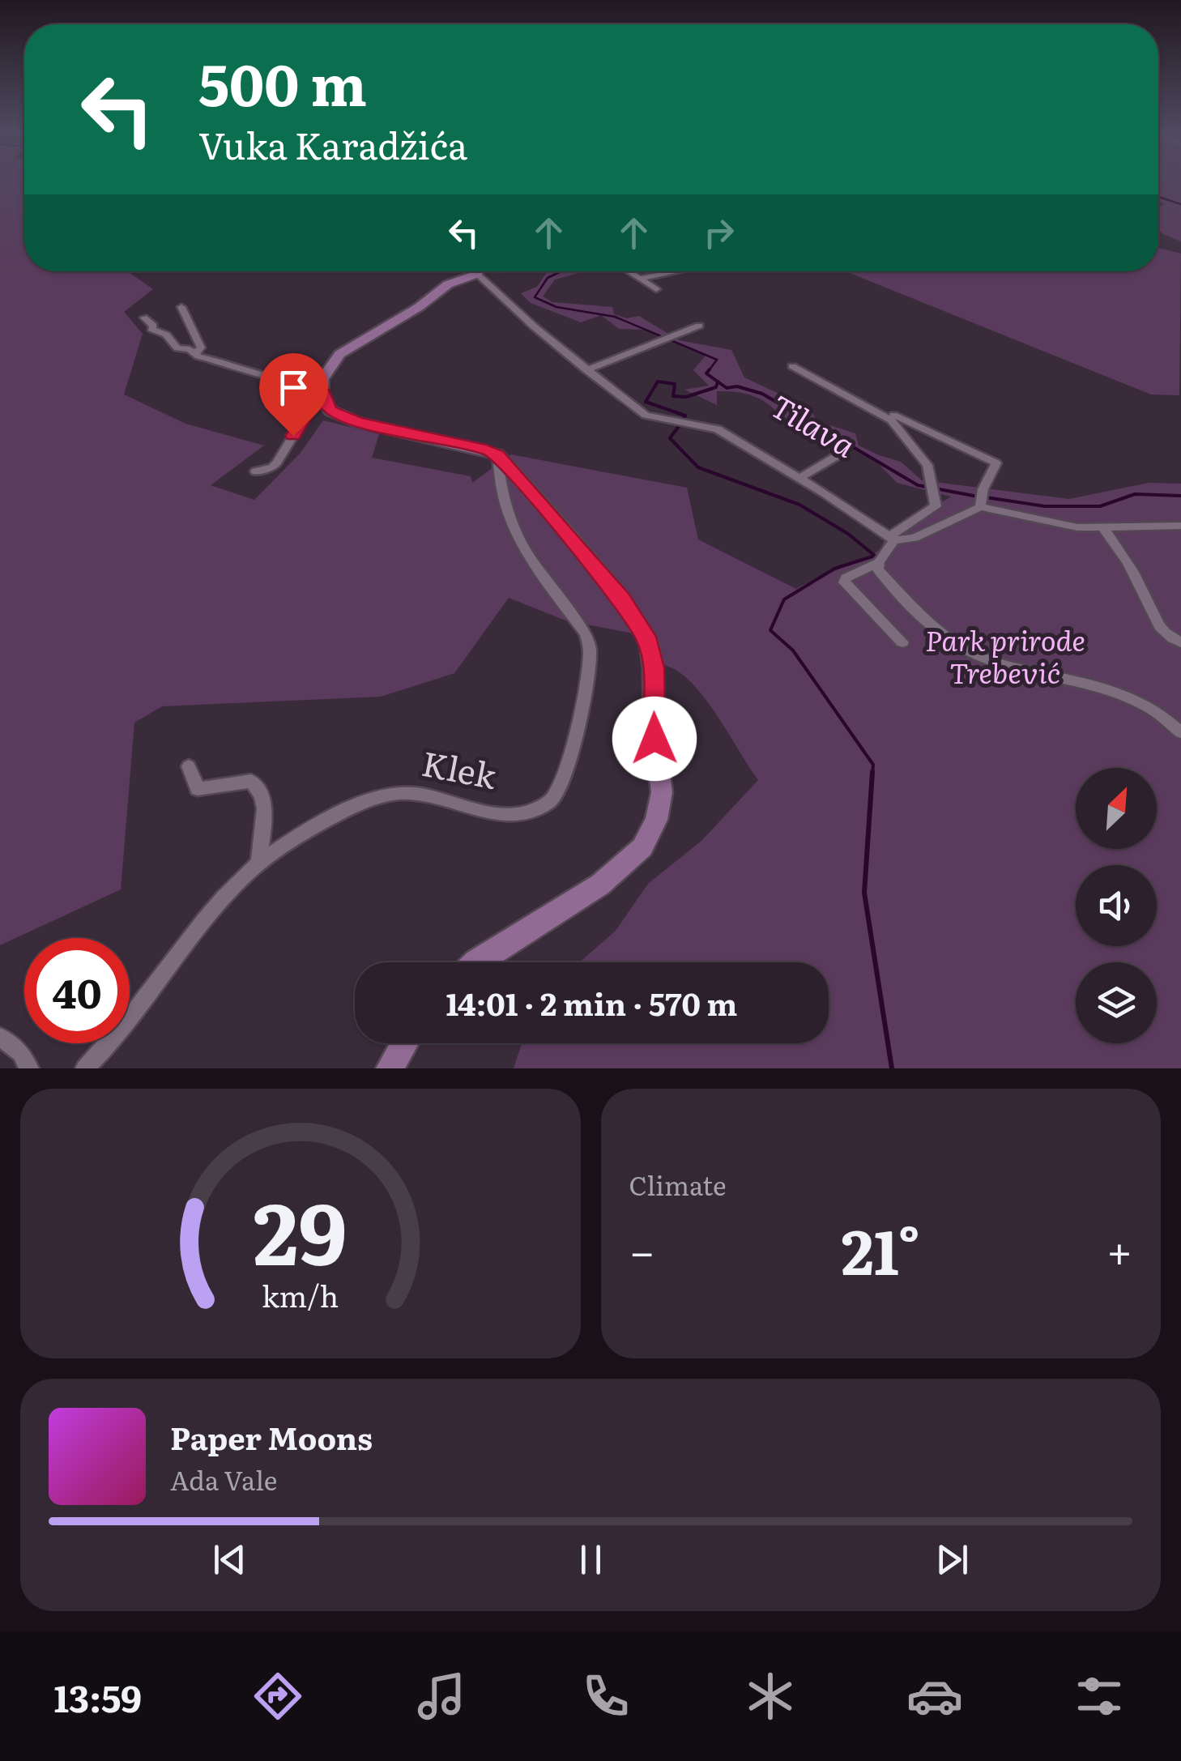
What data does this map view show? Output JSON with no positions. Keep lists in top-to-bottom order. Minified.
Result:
{"streets":{"street":["Klek"]},"water":["Tilava"],"parks":["Park prirode Trebević"],"north":"top right","page":{"turn":["500 m","Vuka Karadžića"],"limit":"40","trip":"14:01 · 2 min · 570 m","tile":"Climate","heat":["−","21°","+"],"song":["Paper Moons","Ada Vale"],"tabs":"13:59","gauge":["29","km/h"]}}
